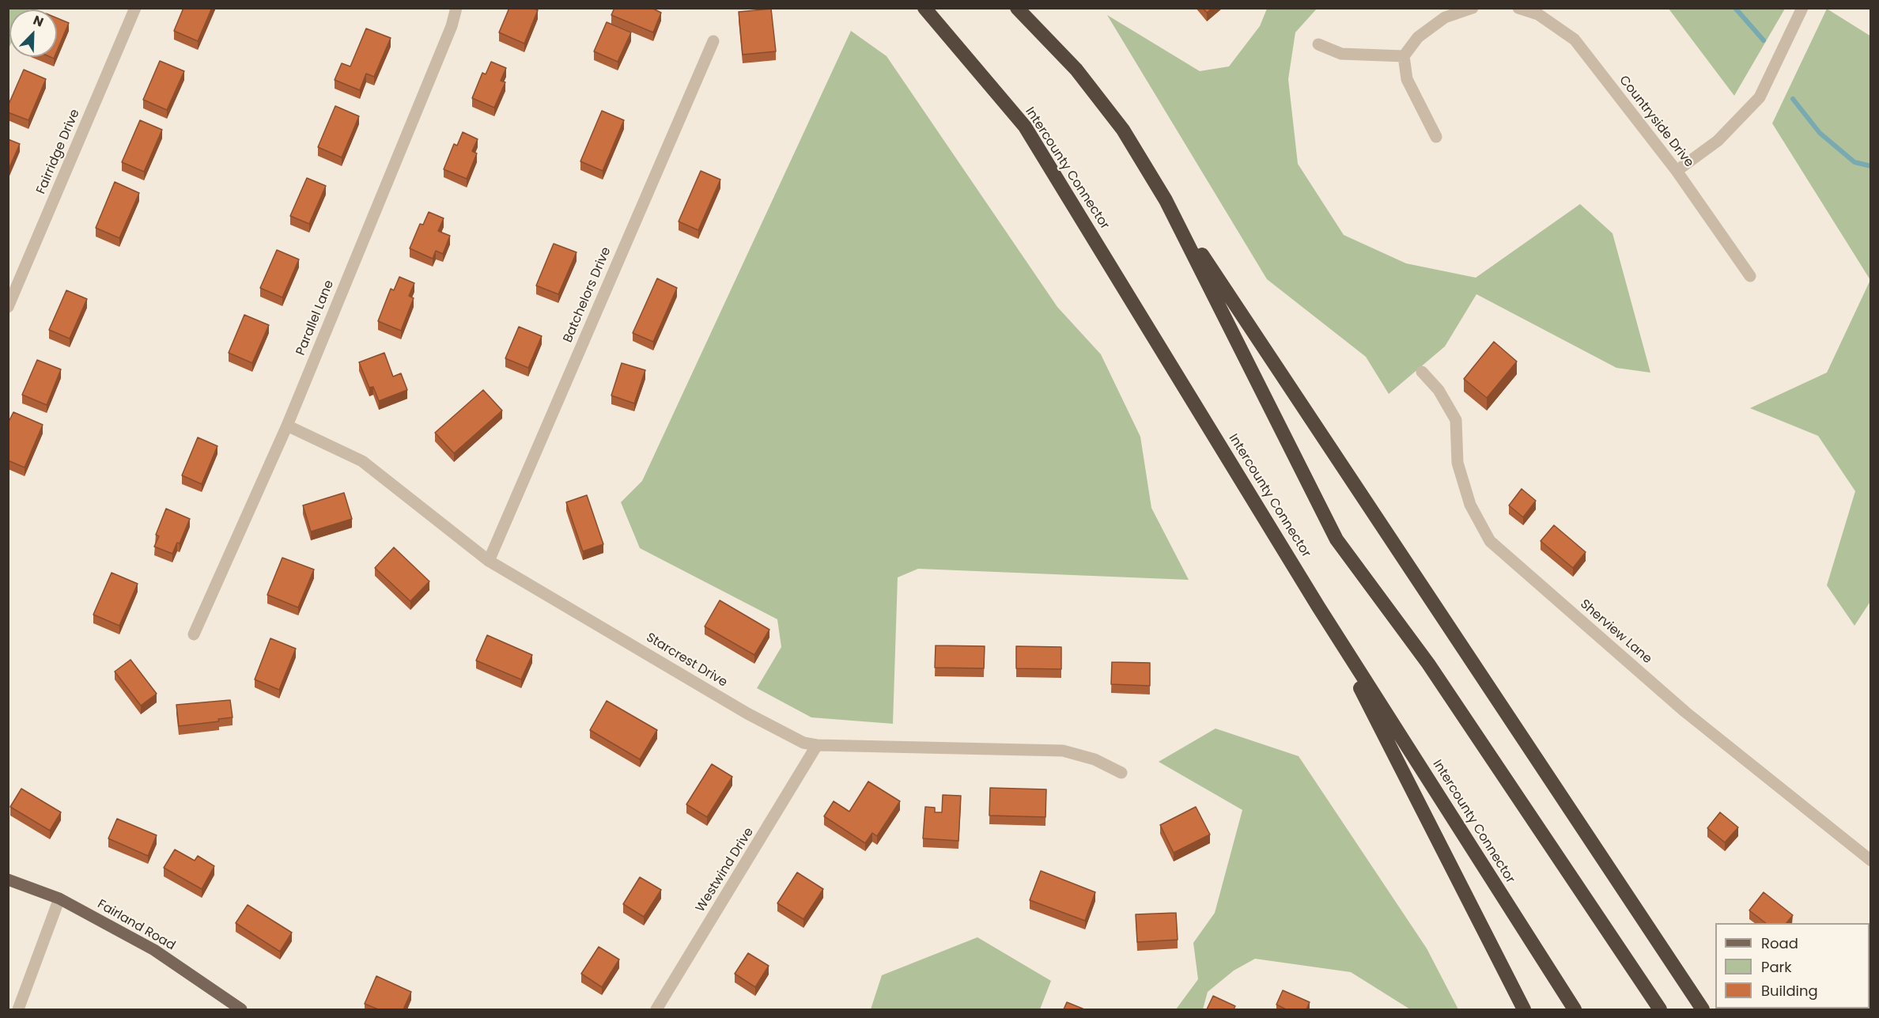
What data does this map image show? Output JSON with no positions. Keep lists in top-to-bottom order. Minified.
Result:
{"streets":{"highway":["Intercounty Connector"],"main road":["Fairland Road"],"street":["Countryside Drive","Fairridge Drive","Batchelors Drive","Parallel Lane","Sherview Lane","Starcrest Drive","Westwind Drive"]},"crossings":[["Batchelors Drive","Starcrest Drive"],["Parallel Lane","Starcrest Drive"],["Starcrest Drive","Westwind Drive"]],"legend":["Road","Park","Building"],"north":"top right"}
